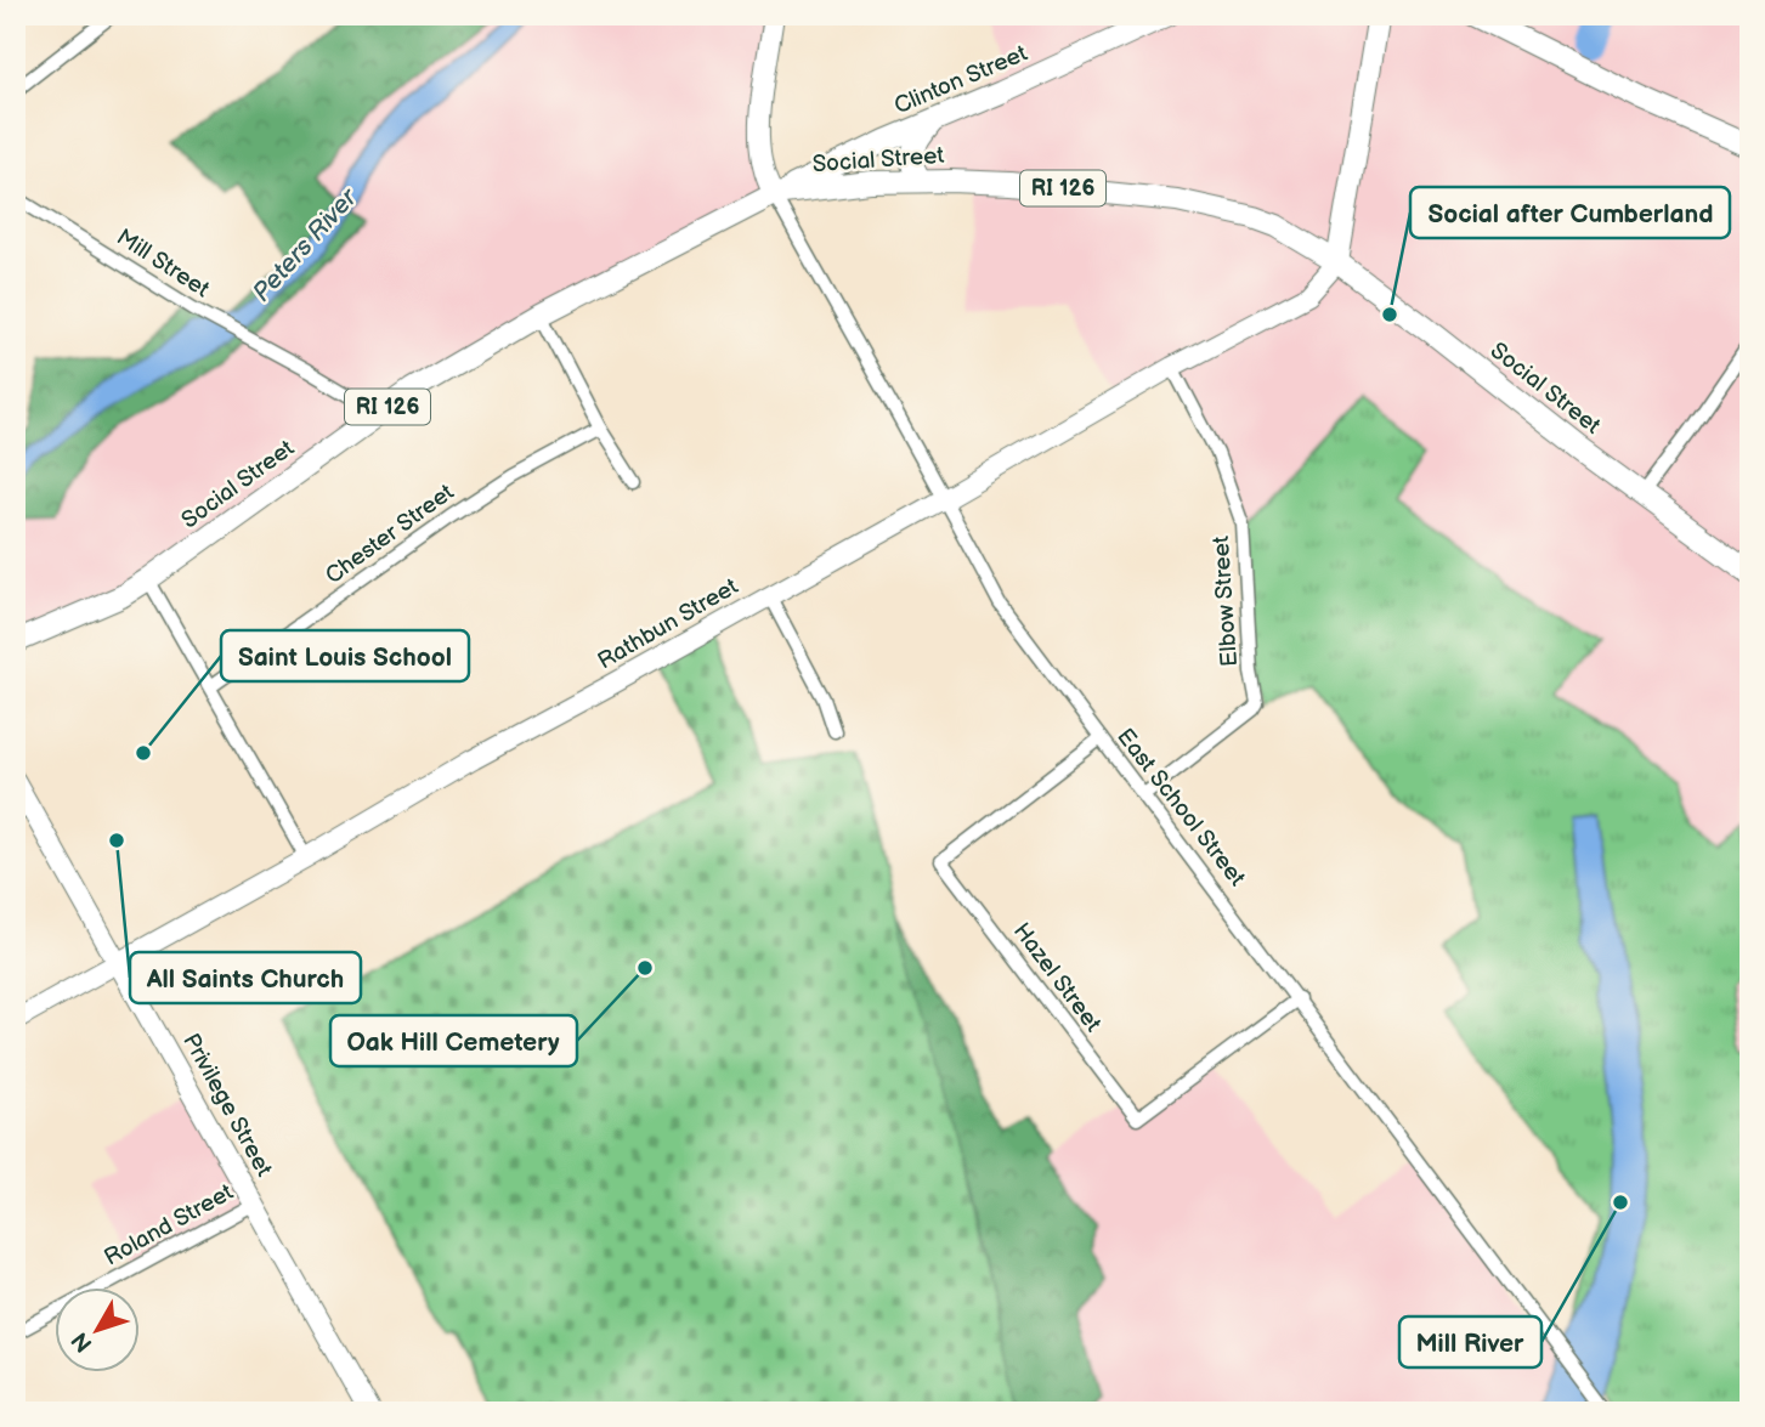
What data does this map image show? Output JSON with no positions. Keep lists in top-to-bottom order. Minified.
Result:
{"streets":{"main road":["Clinton Street","Social Street","RI 126","Rathbun Street","Privilege Street"],"street":["Mill Street","Chester Street","Elbow Street","East School Street","Hazel Street","Roland Street"]},"crossings":[["Clinton Street","Social Street"],["Clinton Street","East School Street"],["Social Street","Mill Street"],["Social Street","Rathbun Street"],["Social Street","East School Street"],["Elbow Street","Rathbun Street"],["Elbow Street","East School Street"],["Rathbun Street","East School Street"],["Rathbun Street","Privilege Street"],["East School Street","Hazel Street"],["Privilege Street","Roland Street"]],"water":["Peters River"],"places":["Social after Cumberland","Saint Louis School","All Saints Church","Oak Hill Cemetery","Mill River"],"north":"bottom left"}
